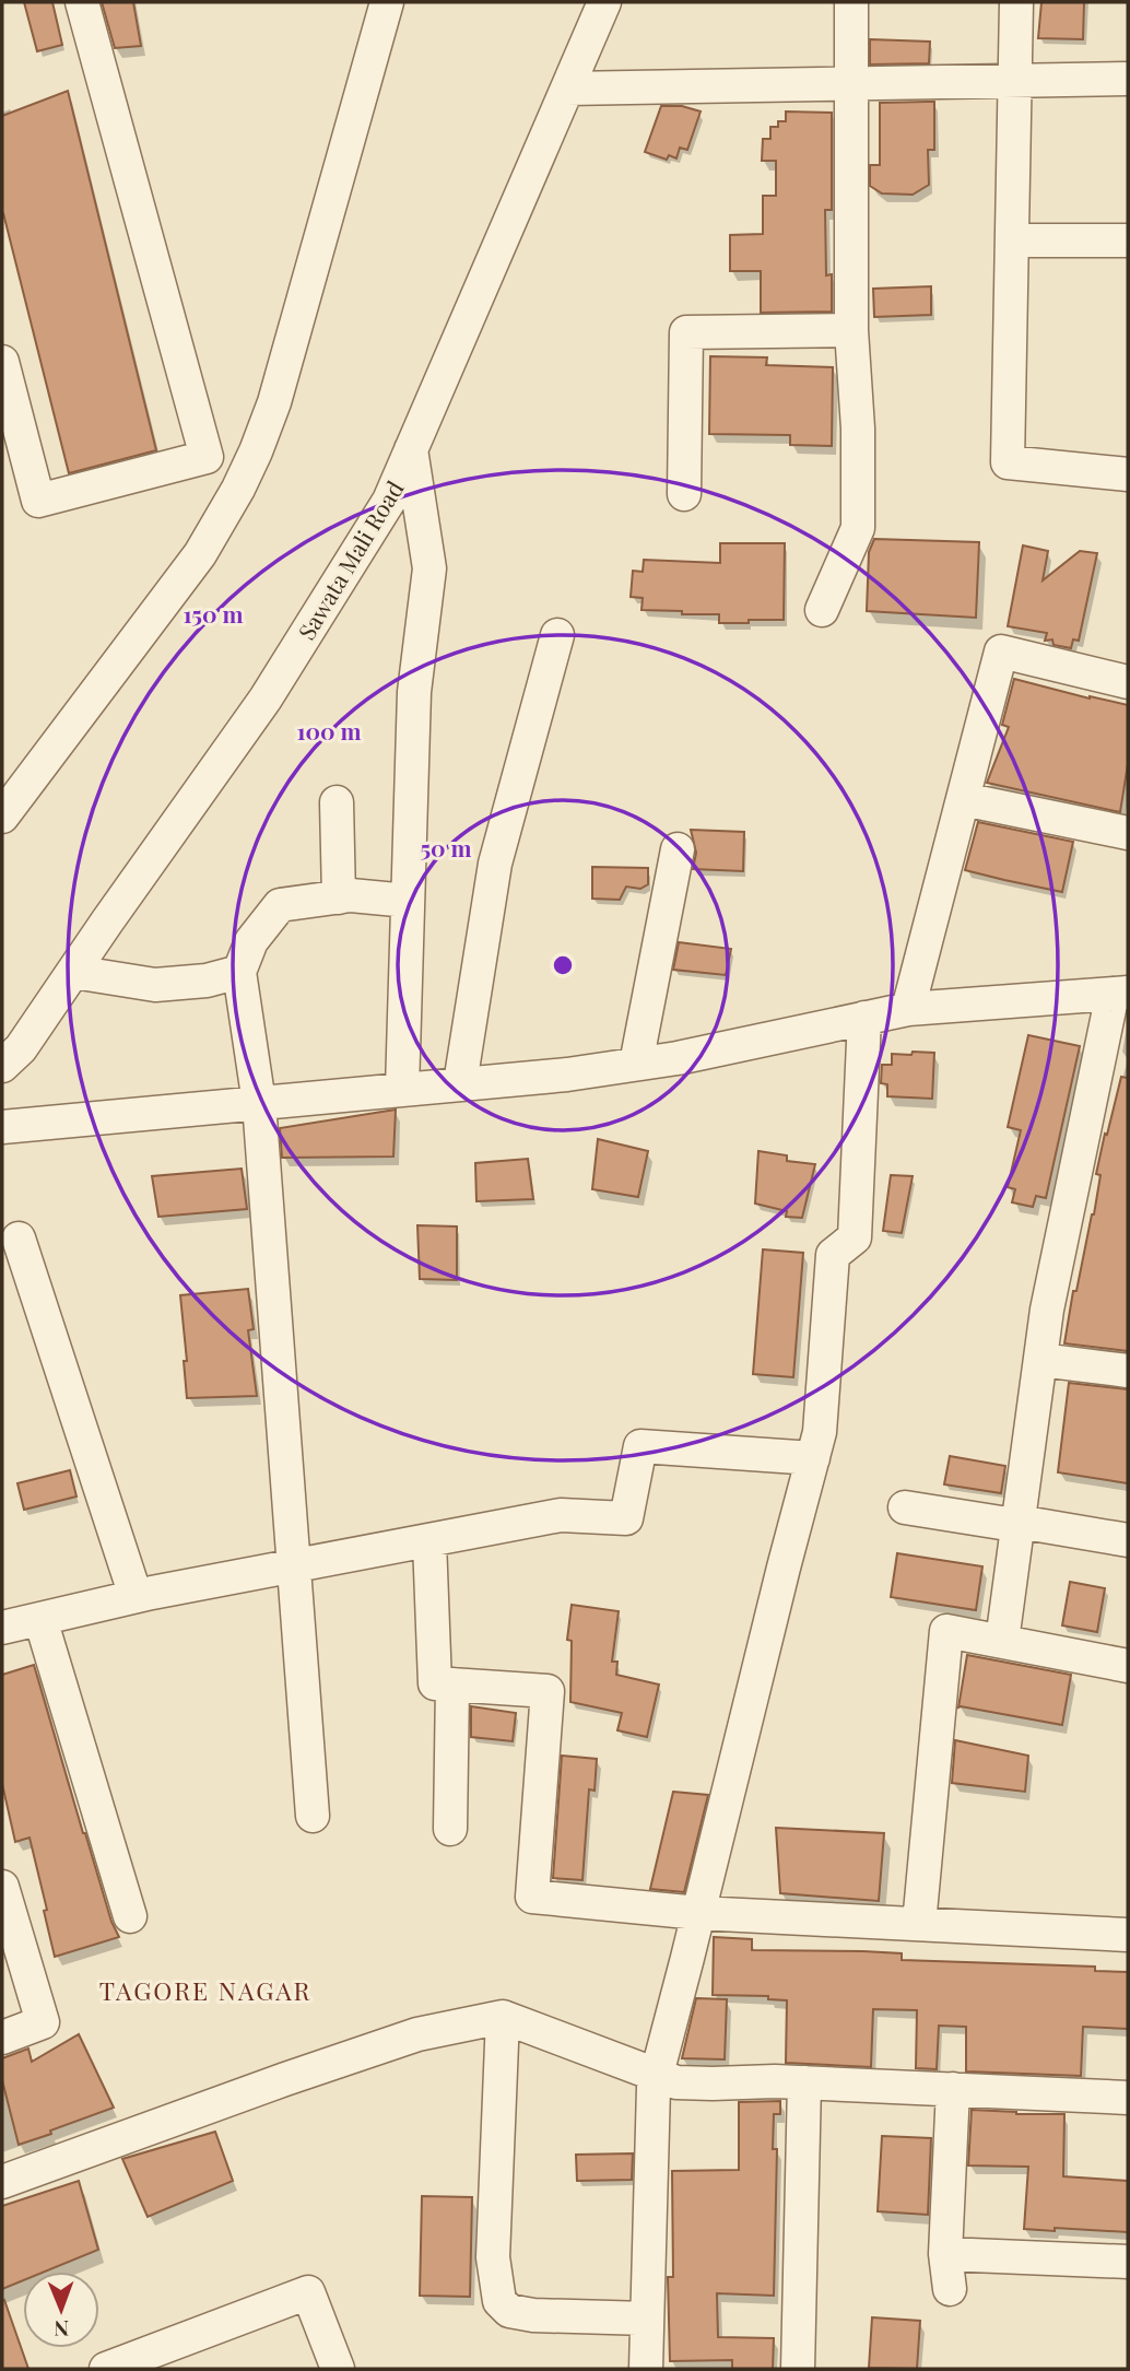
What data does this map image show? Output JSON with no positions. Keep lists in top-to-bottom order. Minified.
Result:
{"streets":{"street":["Sawata Mali Road"]},"districts":["TAGORE NAGAR"],"north":"bottom","rings":["150 m","100 m","50 m"]}
